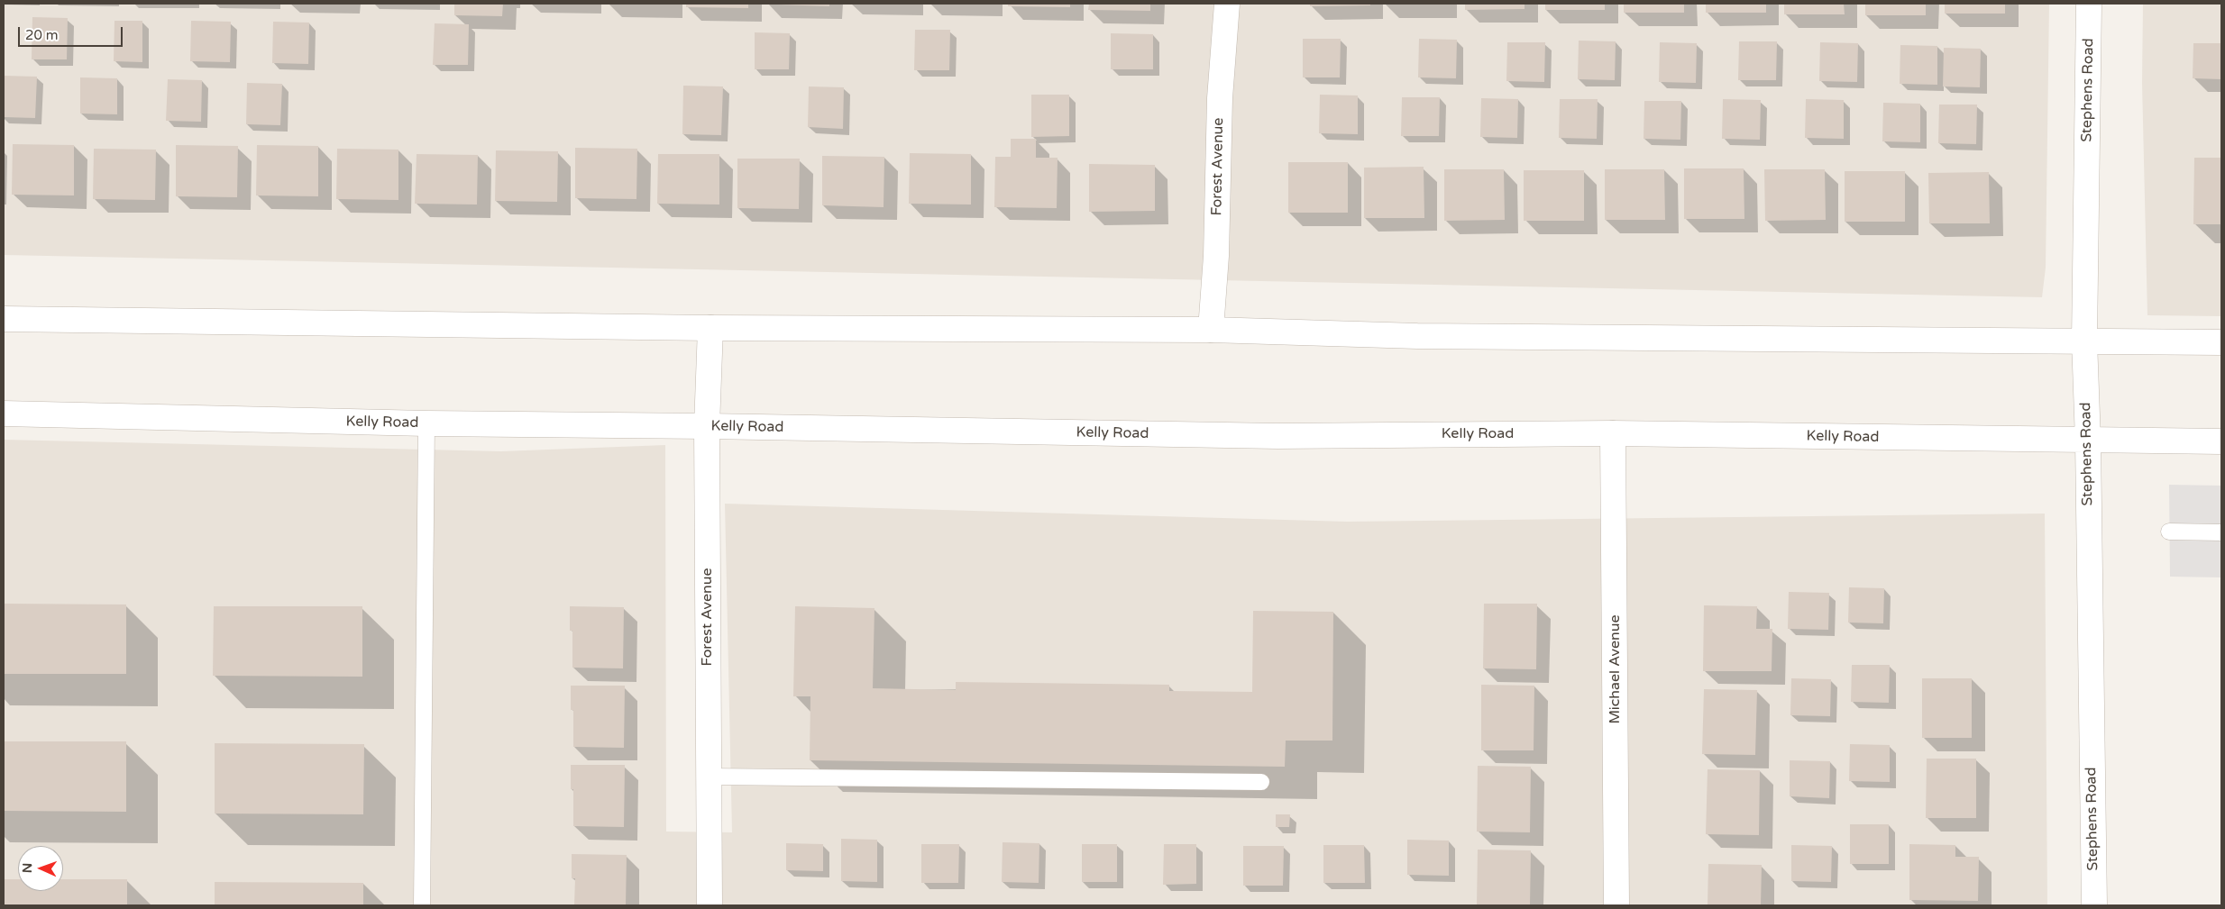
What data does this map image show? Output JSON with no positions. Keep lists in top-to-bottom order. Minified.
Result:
{"streets":{"street":["Stephens Road","Forest Avenue","Kelly Road","Michael Avenue"]},"crossings":[["Stephens Road","Kelly Road"],["Forest Avenue","Kelly Road"],["Kelly Road","Michael Avenue"]],"scale_bar":"20 m","north":"left"}
